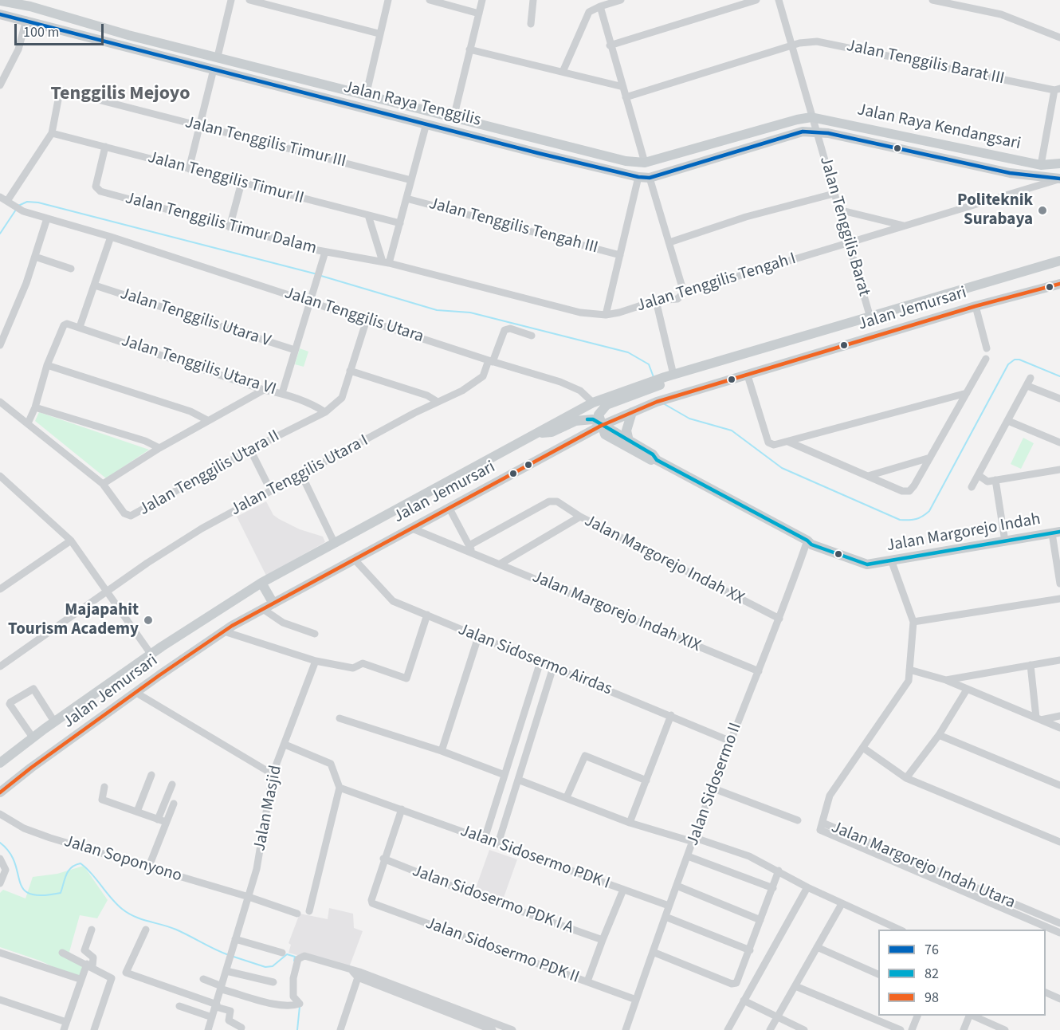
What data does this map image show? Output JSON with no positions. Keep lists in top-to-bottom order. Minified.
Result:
{"streets":{"main road":["Jalan Raya Tenggilis","Jalan Raya Kendangsari","Jalan Jemursari","Jalan Margorejo Indah"],"street":["Jalan Tenggilis Barat III","Jalan Tenggilis Timur III","Jalan Tenggilis Timur II","Jalan Tenggilis Timur Dalam","Jalan Tenggilis Tengah III","Jalan Tenggilis Barat","Jalan Tenggilis Tengah I","Jalan Tenggilis Utara","Jalan Tenggilis Utara V","Jalan Tenggilis Utara VI","Jalan Tenggilis Utara II","Jalan Tenggilis Utara I","Jalan Margorejo Indah XX","Jalan Margorejo Indah XIX","Jalan Sidosermo Airdas","Jalan Sidosermo II","Jalan Masjid","Jalan Sidosermo PDK I","Jalan Soponyono","Jalan Margorejo Indah Utara","Jalan Sidosermo PDK I A","Jalan Sidosermo PDK II"]},"crossings":[["Jalan Tenggilis Barat III","Jalan Tenggilis Barat"],["Jalan Raya Tenggilis","Jalan Raya Kendangsari"],["Jalan Raya Tenggilis","Jalan Tenggilis Barat"],["Jalan Raya Kendangsari","Jalan Tenggilis Barat"],["Jalan Raya Kendangsari","Jalan Tenggilis Tengah I"],["Jalan Tenggilis Timur III","Jalan Tenggilis Timur II"],["Jalan Tenggilis Timur II","Jalan Tenggilis Timur Dalam"],["Jalan Tenggilis Timur Dalam","Jalan Tenggilis Tengah I"],["Jalan Tenggilis Barat","Jalan Tenggilis Tengah I"],["Jalan Tenggilis Barat","Jalan Jemursari"],["Jalan Jemursari","Jalan Tenggilis Utara"],["Jalan Jemursari","Jalan Margorejo Indah"],["Jalan Jemursari","Jalan Margorejo Indah XIX"],["Jalan Jemursari","Jalan Sidosermo Airdas"],["Jalan Tenggilis Utara","Jalan Tenggilis Utara II"],["Jalan Tenggilis Utara","Jalan Tenggilis Utara I"],["Jalan Tenggilis Utara VI","Jalan Tenggilis Utara II"],["Jalan Margorejo Indah","Jalan Sidosermo II"],["Jalan Margorejo Indah XX","Jalan Margorejo Indah XIX"],["Jalan Margorejo Indah XX","Jalan Sidosermo II"],["Jalan Margorejo Indah XIX","Jalan Sidosermo II"],["Jalan Sidosermo Airdas","Jalan Sidosermo II"],["Jalan Sidosermo II","Jalan Sidosermo PDK I"],["Jalan Sidosermo II","Jalan Sidosermo PDK II"],["Jalan Masjid","Jalan Soponyono"],["Jalan Sidosermo PDK I A","Jalan Sidosermo PDK II"]],"districts":["Tenggilis Mejoyo"],"places":["Politeknik Surabaya","Majapahit Tourism Academy"],"lines":["transit line 76","transit line 98","transit line 82"],"legend":["76","82","98"],"scale_bar":"100 m"}
